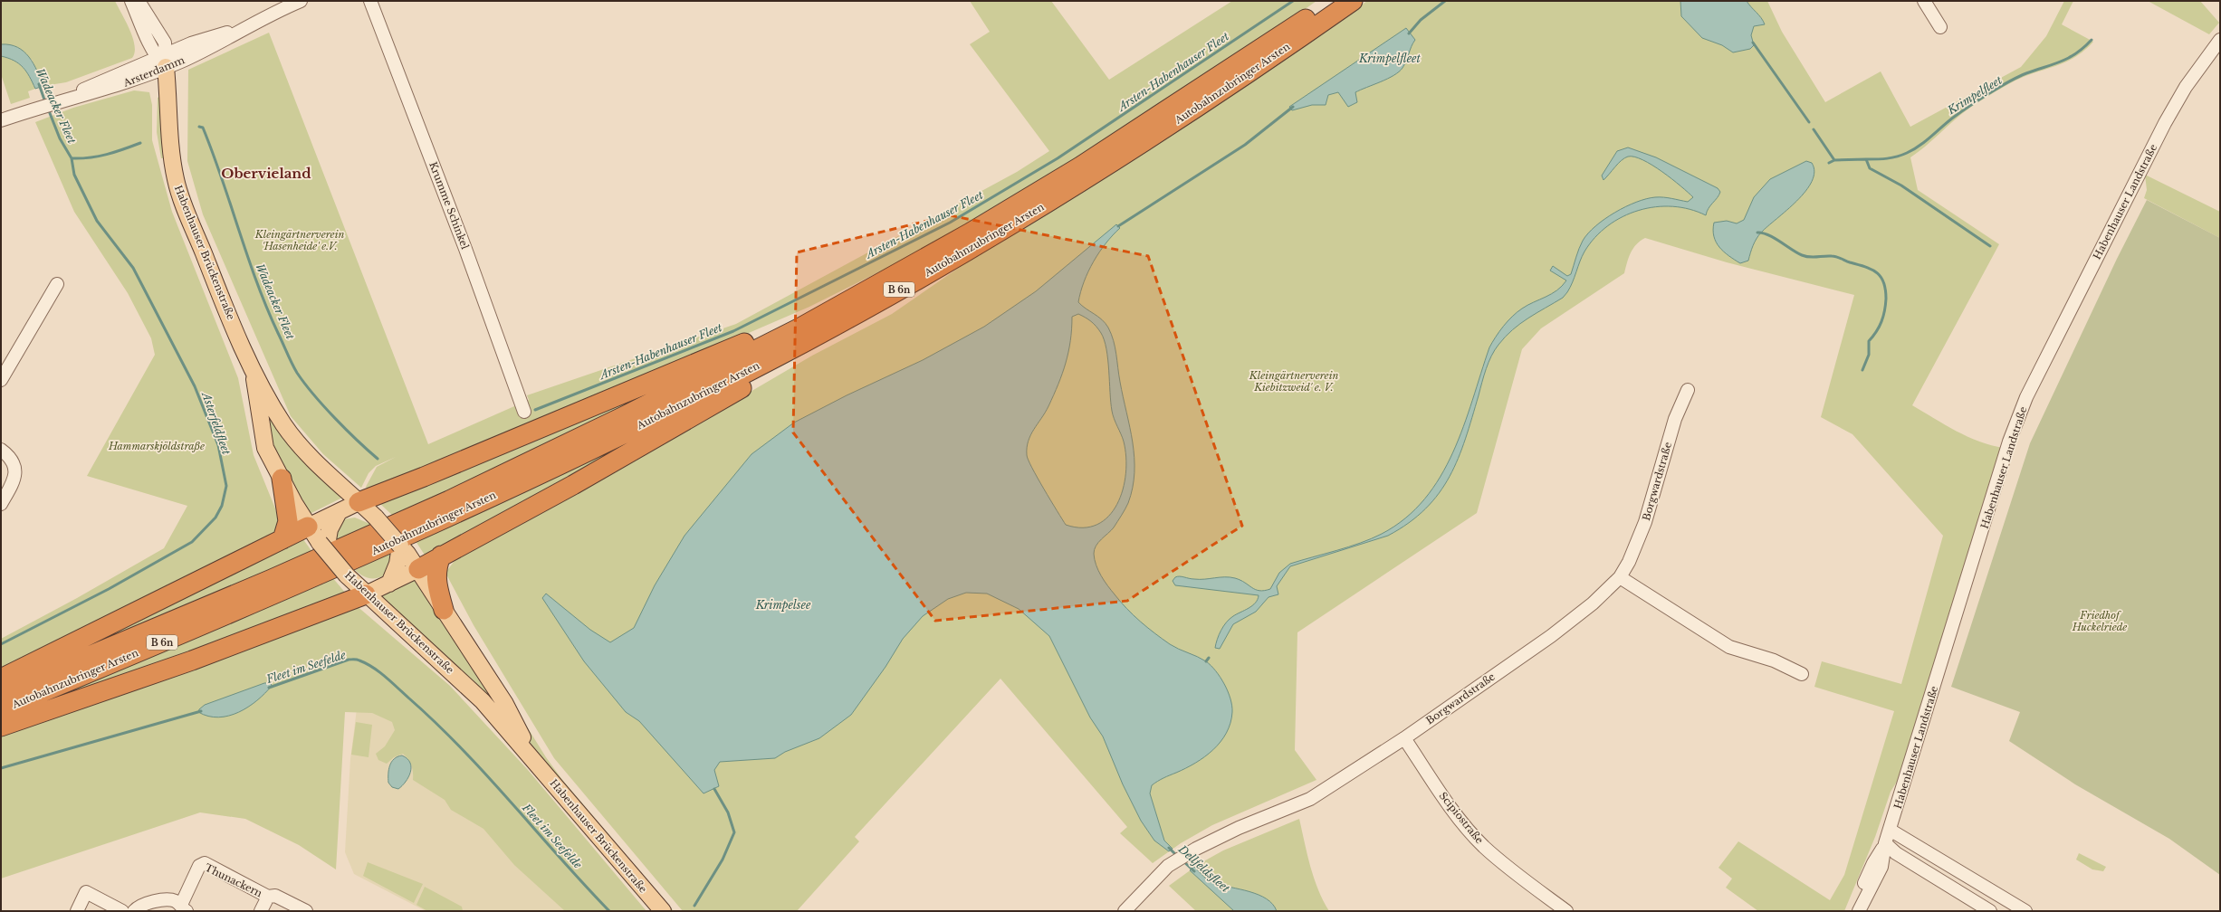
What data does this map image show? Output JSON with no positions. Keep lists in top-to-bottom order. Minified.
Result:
{"streets":{"highway":["Autobahnzubringer Arsten","B 6n"],"main road":["Habenhauser Brückenstraße"],"street":["Arsterdamm","Habenhauser Landstraße","Krumme Schinkel","Borgwardstraße","Scipiostraße","Thunackern"]},"crossings":[["Arsterdamm","Habenhauser Brückenstraße"],["Borgwardstraße","Scipiostraße"]],"districts":["Obervieland"],"water":["Krimpelfleet","Arsten-Habenhauser Fleet","Wadeacker Fleet","Asterfeldfleet","Krimpelsee","Fleet im Seefelde","Dellfeldsfleet"],"parks":["Kleingärtnerverein 'Hasenheide' e.V.","Kleingärtnerverein Kiebitzweid' e. V.","Hammarskjöldstraße","Friedhof Huckelriede"]}
